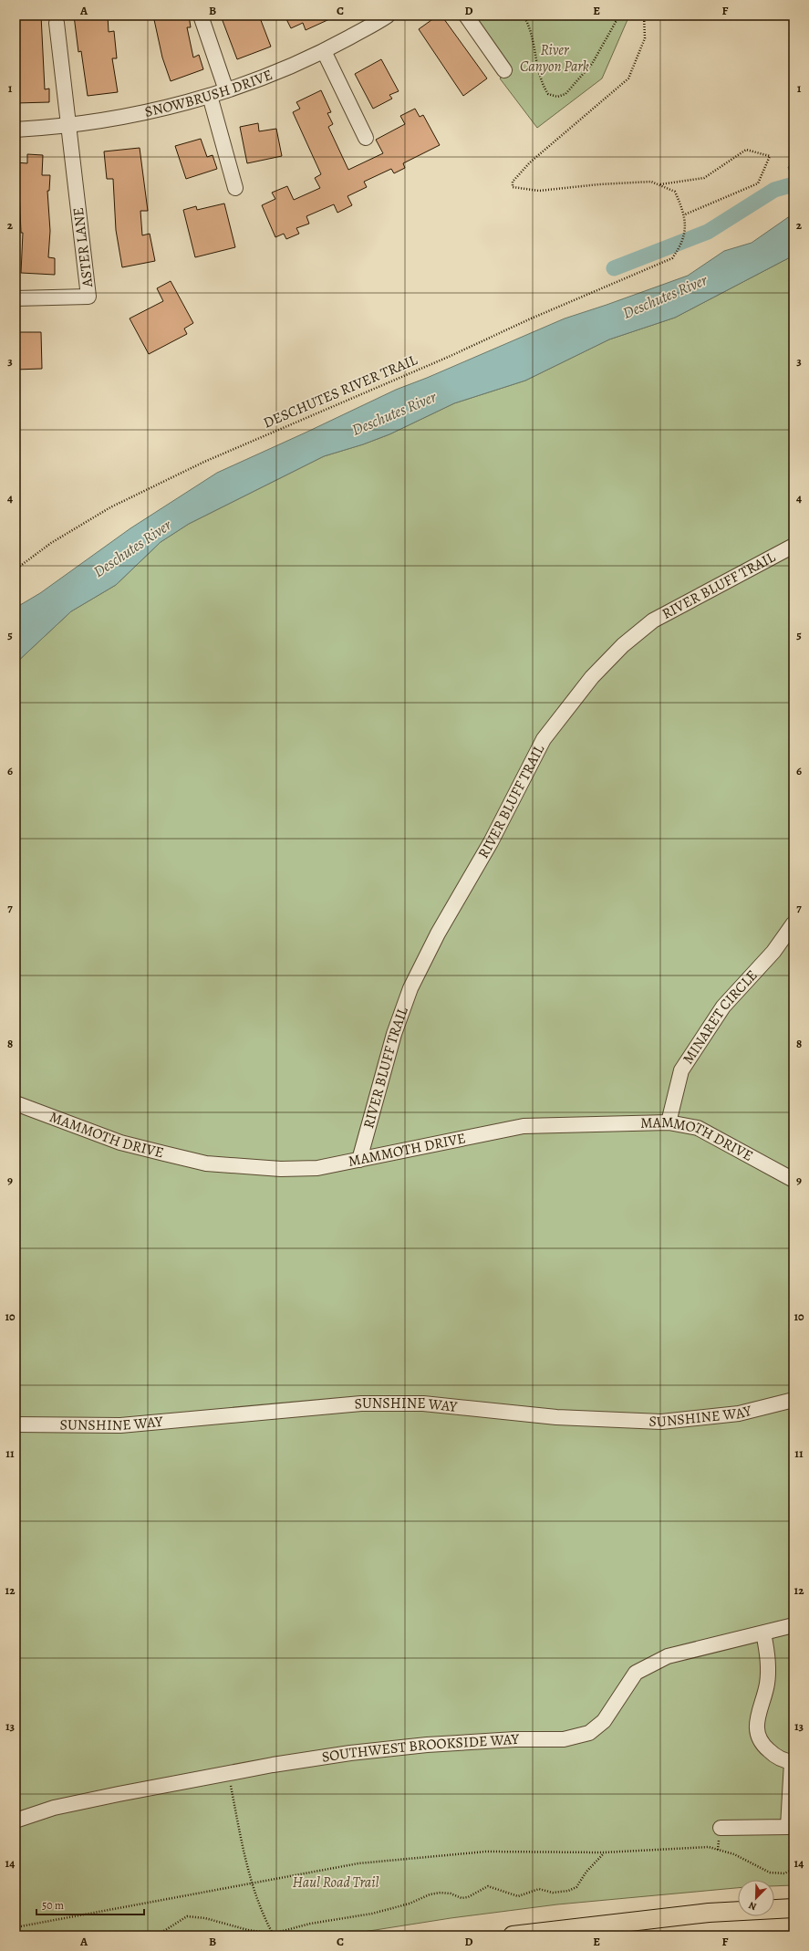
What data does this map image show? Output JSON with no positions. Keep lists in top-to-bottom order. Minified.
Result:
{"streets":{"street":["SNOWBRUSH DRIVE","ASTER LANE","RIVER BLUFF TRAIL","MINARET CIRCLE","MAMMOTH DRIVE","SUNSHINE WAY","SOUTHWEST BROOKSIDE WAY"],"path":["DESCHUTES RIVER TRAIL"]},"crossings":[["SNOWBRUSH DRIVE","ASTER LANE"],["RIVER BLUFF TRAIL","MAMMOTH DRIVE"],["MINARET CIRCLE","MAMMOTH DRIVE"]],"water":["Deschutes River"],"parks":["River Canyon Park","Haul Road Trail"],"scale_bar":"50 m","north":"bottom left","grid":{"columns":["A","B","C","D","E","F"],"rows":["1","2","3","4","5","6","7","8","9","10","11","12","13","14"]}}
